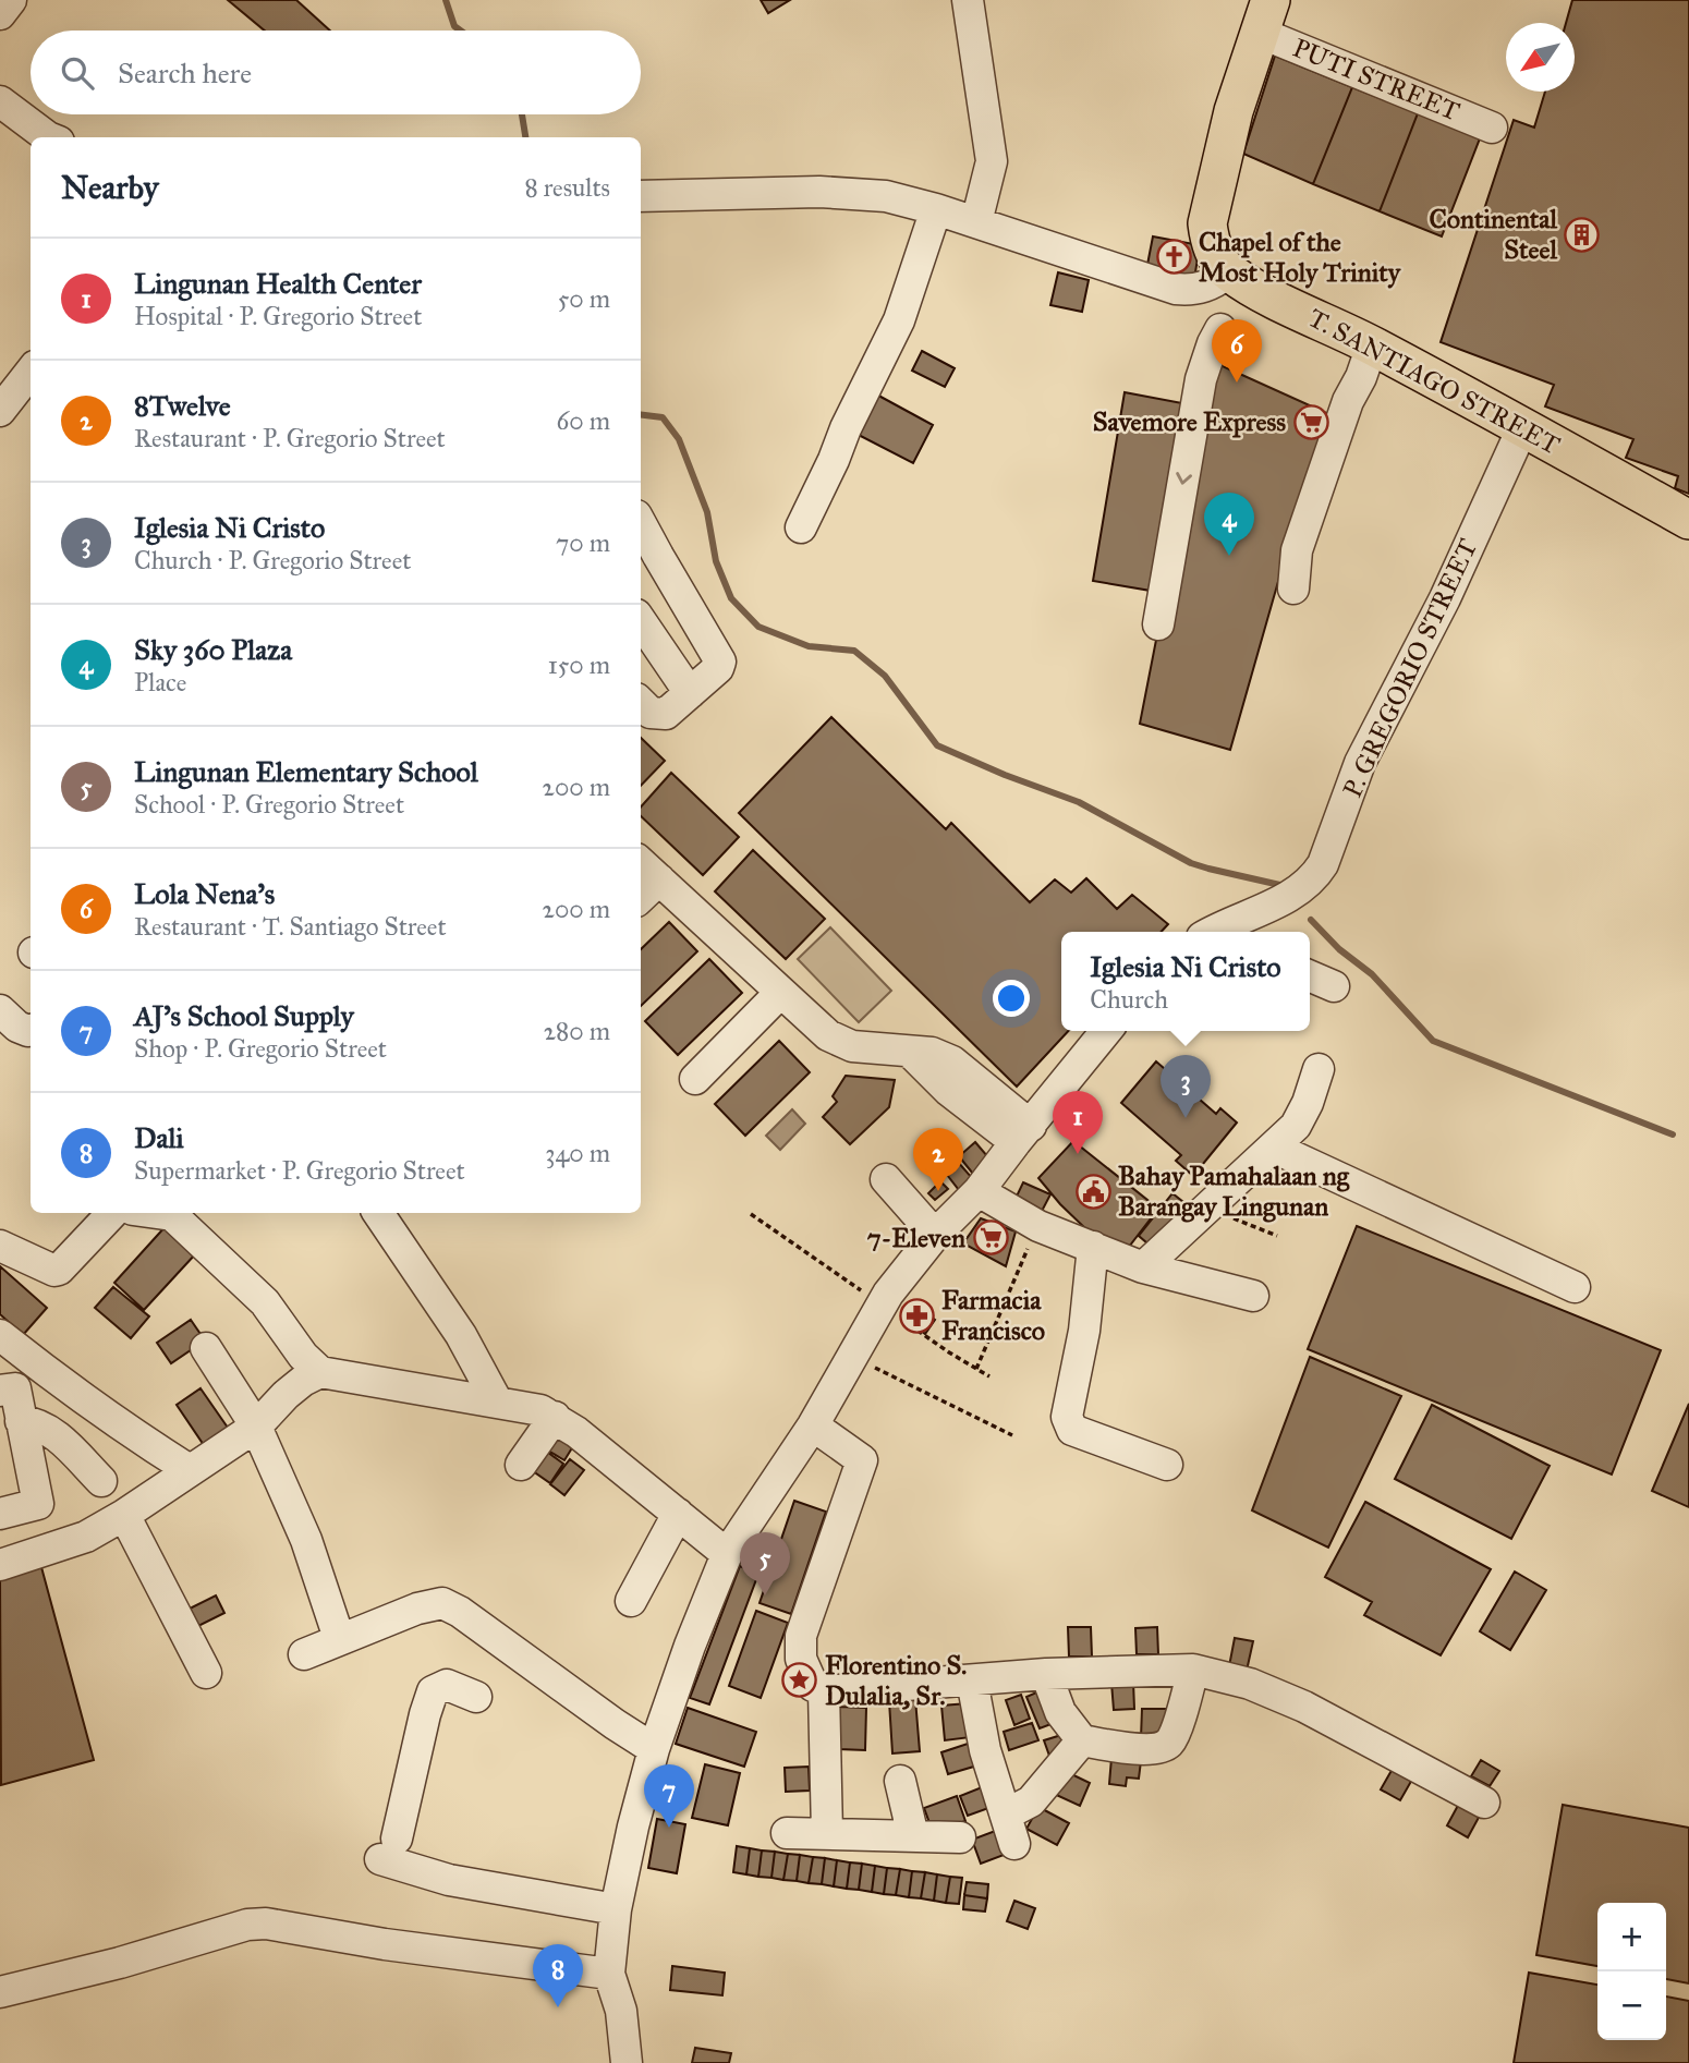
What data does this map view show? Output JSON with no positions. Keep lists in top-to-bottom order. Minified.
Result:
{"streets":{"main road":["T. SANTIAGO STREET"],"street":["PUTI STREET","P. GREGORIO STREET"]},"crossings":[["T. SANTIAGO STREET","P. GREGORIO STREET"]],"places":{"building":["Continental Steel"],"church":["Chapel of the Most Holy Trinity"],"supermarket":["Savemore Express","7-Eleven"],"public building":["Bahay Pamahalaan ng Barangay Lingunan"],"pharmacy":["Farmacia Francisco"],"place":["Florentino S. Dulalia, Sr."]},"north":"bottom left","page":{"search":"Search here","heading":["Nearby","8 results"],"list":[{"mark":"1","name":"Lingunan Health Center","note":"Hospital · P. Gregorio Street","value":"50 m"},{"mark":"2","name":"8Twelve","note":"Restaurant · P. Gregorio Street","value":"60 m"},{"mark":"3","name":"Iglesia Ni Cristo","note":"Church · P. Gregorio Street","value":"70 m"},{"mark":"4","name":"Sky 360 Plaza","note":"Place","value":"150 m"},{"mark":"5","name":"Lingunan Elementary School","note":"School · P. Gregorio Street","value":"200 m"},{"mark":"6","name":"Lola Nena's","note":"Restaurant · T. Santiago Street","value":"200 m"},{"mark":"7","name":"AJ's School Supply","note":"Shop · P. Gregorio Street","value":"280 m"},{"mark":"8","name":"Dali","note":"Supermarket · P. Gregorio Street","value":"340 m"}],"pins":["6","4","3","1","2","5","7","8"],"popup":["Iglesia Ni Cristo","Church"],"map_buttons":["+","−"]}}
